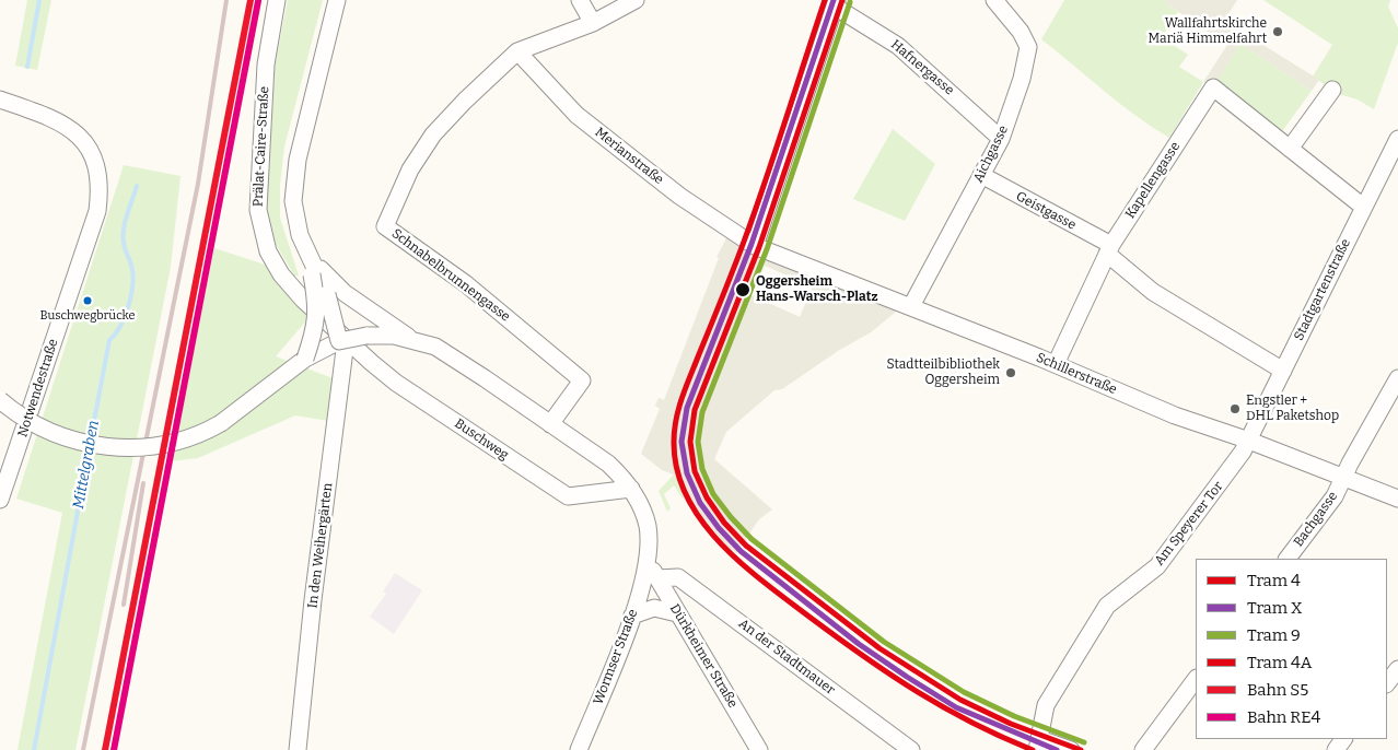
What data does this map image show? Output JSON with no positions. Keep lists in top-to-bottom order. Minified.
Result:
{"streets":{"street":["Hafnergasse","Prälat-Caire-Straße","Aichgasse","Merianstraße","Kapellengasse","Geistgasse","Schnabelbrunnengasse","Stadtgartenstraße","Schillerstraße","Notwendestraße","Buschweg","Bachgasse","Am Speyerer Tor","In den Weihergärten","Dürkheimer Straße","Wormser Straße","An der Stadtmauer"]},"crossings":[["Hafnergasse","Aichgasse"],["Prälat-Caire-Straße","Buschweg"],["Prälat-Caire-Straße","In den Weihergärten"],["Aichgasse","Geistgasse"],["Aichgasse","Schillerstraße"],["Merianstraße","Schnabelbrunnengasse"],["Merianstraße","Schillerstraße"],["Kapellengasse","Geistgasse"],["Kapellengasse","Stadtgartenstraße"],["Kapellengasse","Schillerstraße"],["Geistgasse","Stadtgartenstraße"],["Stadtgartenstraße","Schillerstraße"],["Stadtgartenstraße","Am Speyerer Tor"],["Schillerstraße","Bachgasse"],["Schillerstraße","Am Speyerer Tor"],["Buschweg","In den Weihergärten"],["Dürkheimer Straße","Wormser Straße"],["Dürkheimer Straße","An der Stadtmauer"]],"water":["Mittelgraben"],"places":["Wallfahrtskirche Mariä Himmelfahrt","Oggersheim Hans-Warsch-Platz","Buschwegbrücke","Stadtteilbibliothek Oggersheim","Engstler + DHL Paketshop"],"lines":["tram line 4","tram line X","tram line 4A","rail line S5","rail line RE4","tram line 9"],"legend":["Tram 4","Tram X","Tram 9","Tram 4A","Bahn S5","Bahn RE4"]}
